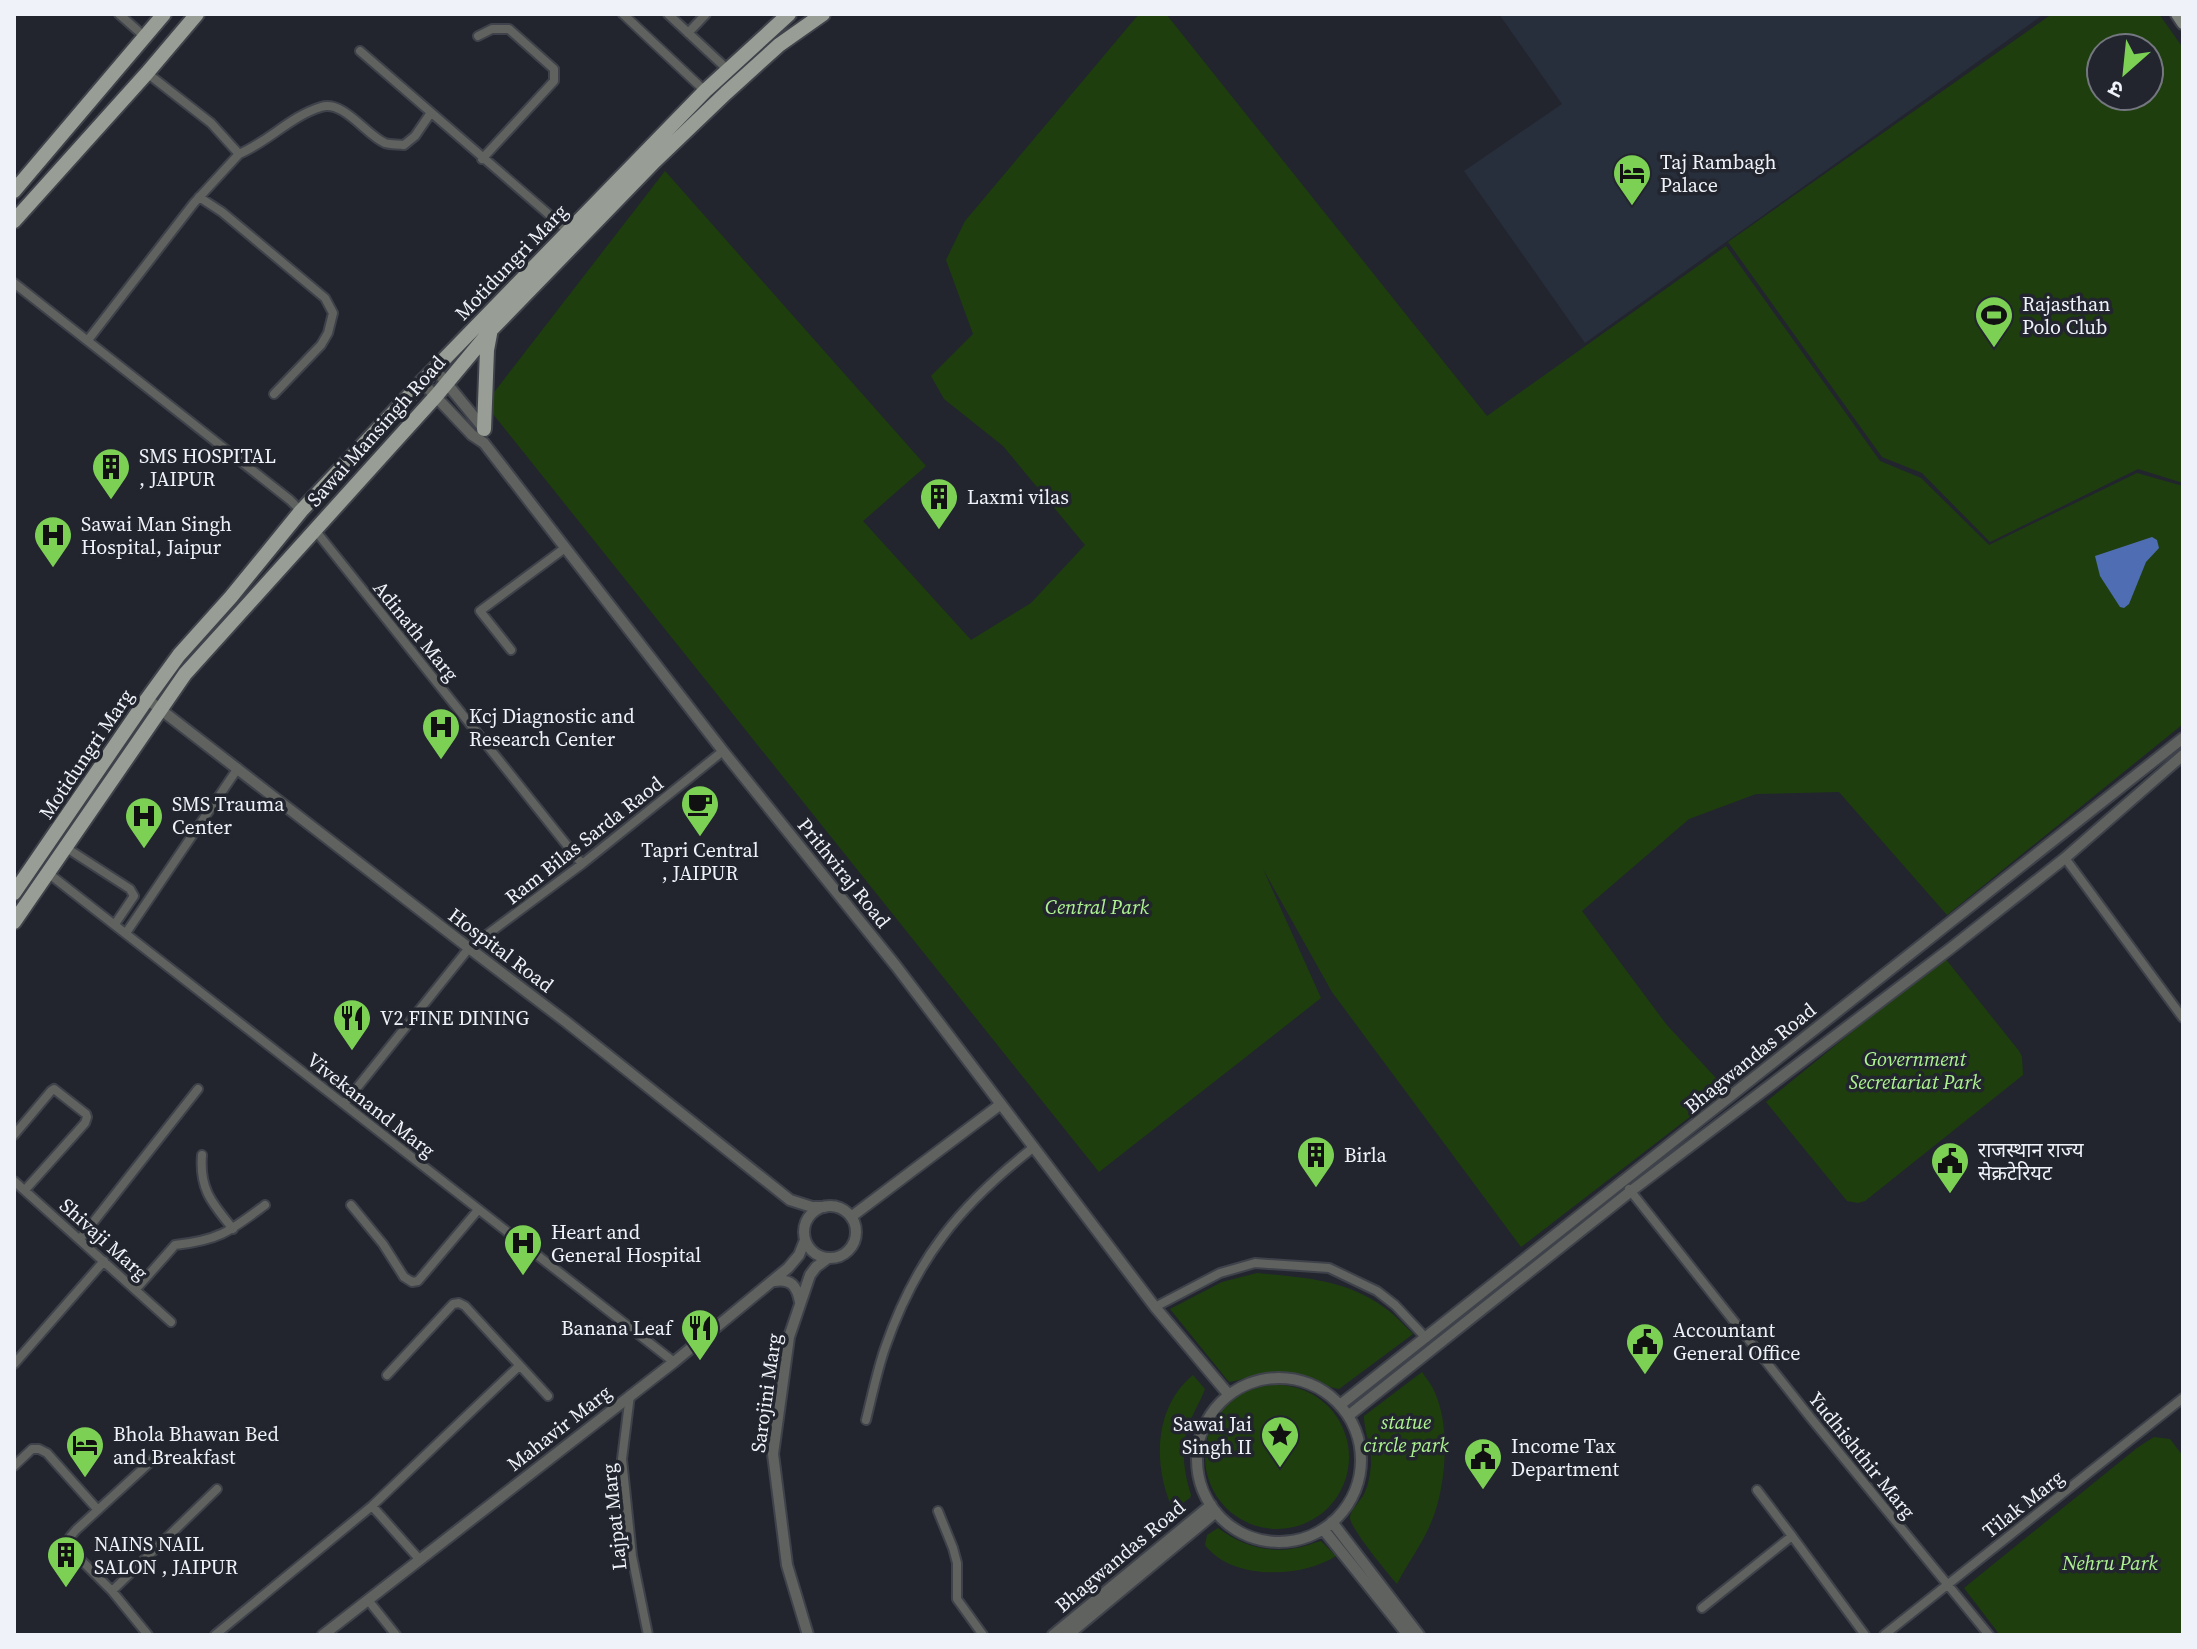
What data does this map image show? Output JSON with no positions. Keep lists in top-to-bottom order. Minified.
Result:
{"streets":{"main road":["Motidungri Marg","Sawai Mansingh Road"],"street":["Adinath Marg","Ram Bilas Sarda Raod","Prithviraj Road","Hospital Road","Bhagwandas Road","Vivekanand Marg","Shivaji Marg","Sarojini Marg","Mahavir Marg","Yudhishthir Marg","Tilak Marg","Lajpat Marg"]},"crossings":[["Motidungri Marg","Prithviraj Road"],["Motidungri Marg","Hospital Road"],["Sawai Mansingh Road","Adinath Marg"],["Sawai Mansingh Road","Prithviraj Road"],["Sawai Mansingh Road","Hospital Road"],["Sawai Mansingh Road","Vivekanand Marg"],["Adinath Marg","Ram Bilas Sarda Raod"],["Ram Bilas Sarda Raod","Prithviraj Road"],["Ram Bilas Sarda Raod","Hospital Road"],["Ram Bilas Sarda Raod","Vivekanand Marg"],["Prithviraj Road","Bhagwandas Road"],["Hospital Road","Sarojini Marg"],["Hospital Road","Mahavir Marg"],["Bhagwandas Road","Yudhishthir Marg"],["Vivekanand Marg","Mahavir Marg"],["Sarojini Marg","Mahavir Marg"],["Mahavir Marg","Lajpat Marg"],["Yudhishthir Marg","Tilak Marg"]],"parks":["Central Park","Government Secretariat Park","statue circle park","Nehru Park"],"places":{"hotel":["Taj Rambagh Palace","Bhola Bhawan Bed and Breakfast"],"sports":["Rajasthan Polo Club"],"building":["SMS HOSPITAL , JAIPUR","Laxmi vilas","Birla","NAINS NAIL SALON , JAIPUR"],"hospital":["Sawai Man Singh Hospital, Jaipur","Kcj Diagnostic and Research Center","SMS Trauma Center","Heart and General Hospital"],"cafe":["Tapri Central , JAIPUR"],"restaurant":["V2 FINE DINING","Banana Leaf"],"public building":["राजस्थान राज्य सेक्रटेरियट","Accountant General Office","Income Tax Department"],"place":["Sawai Jai Singh II"]},"north":"bottom left"}
